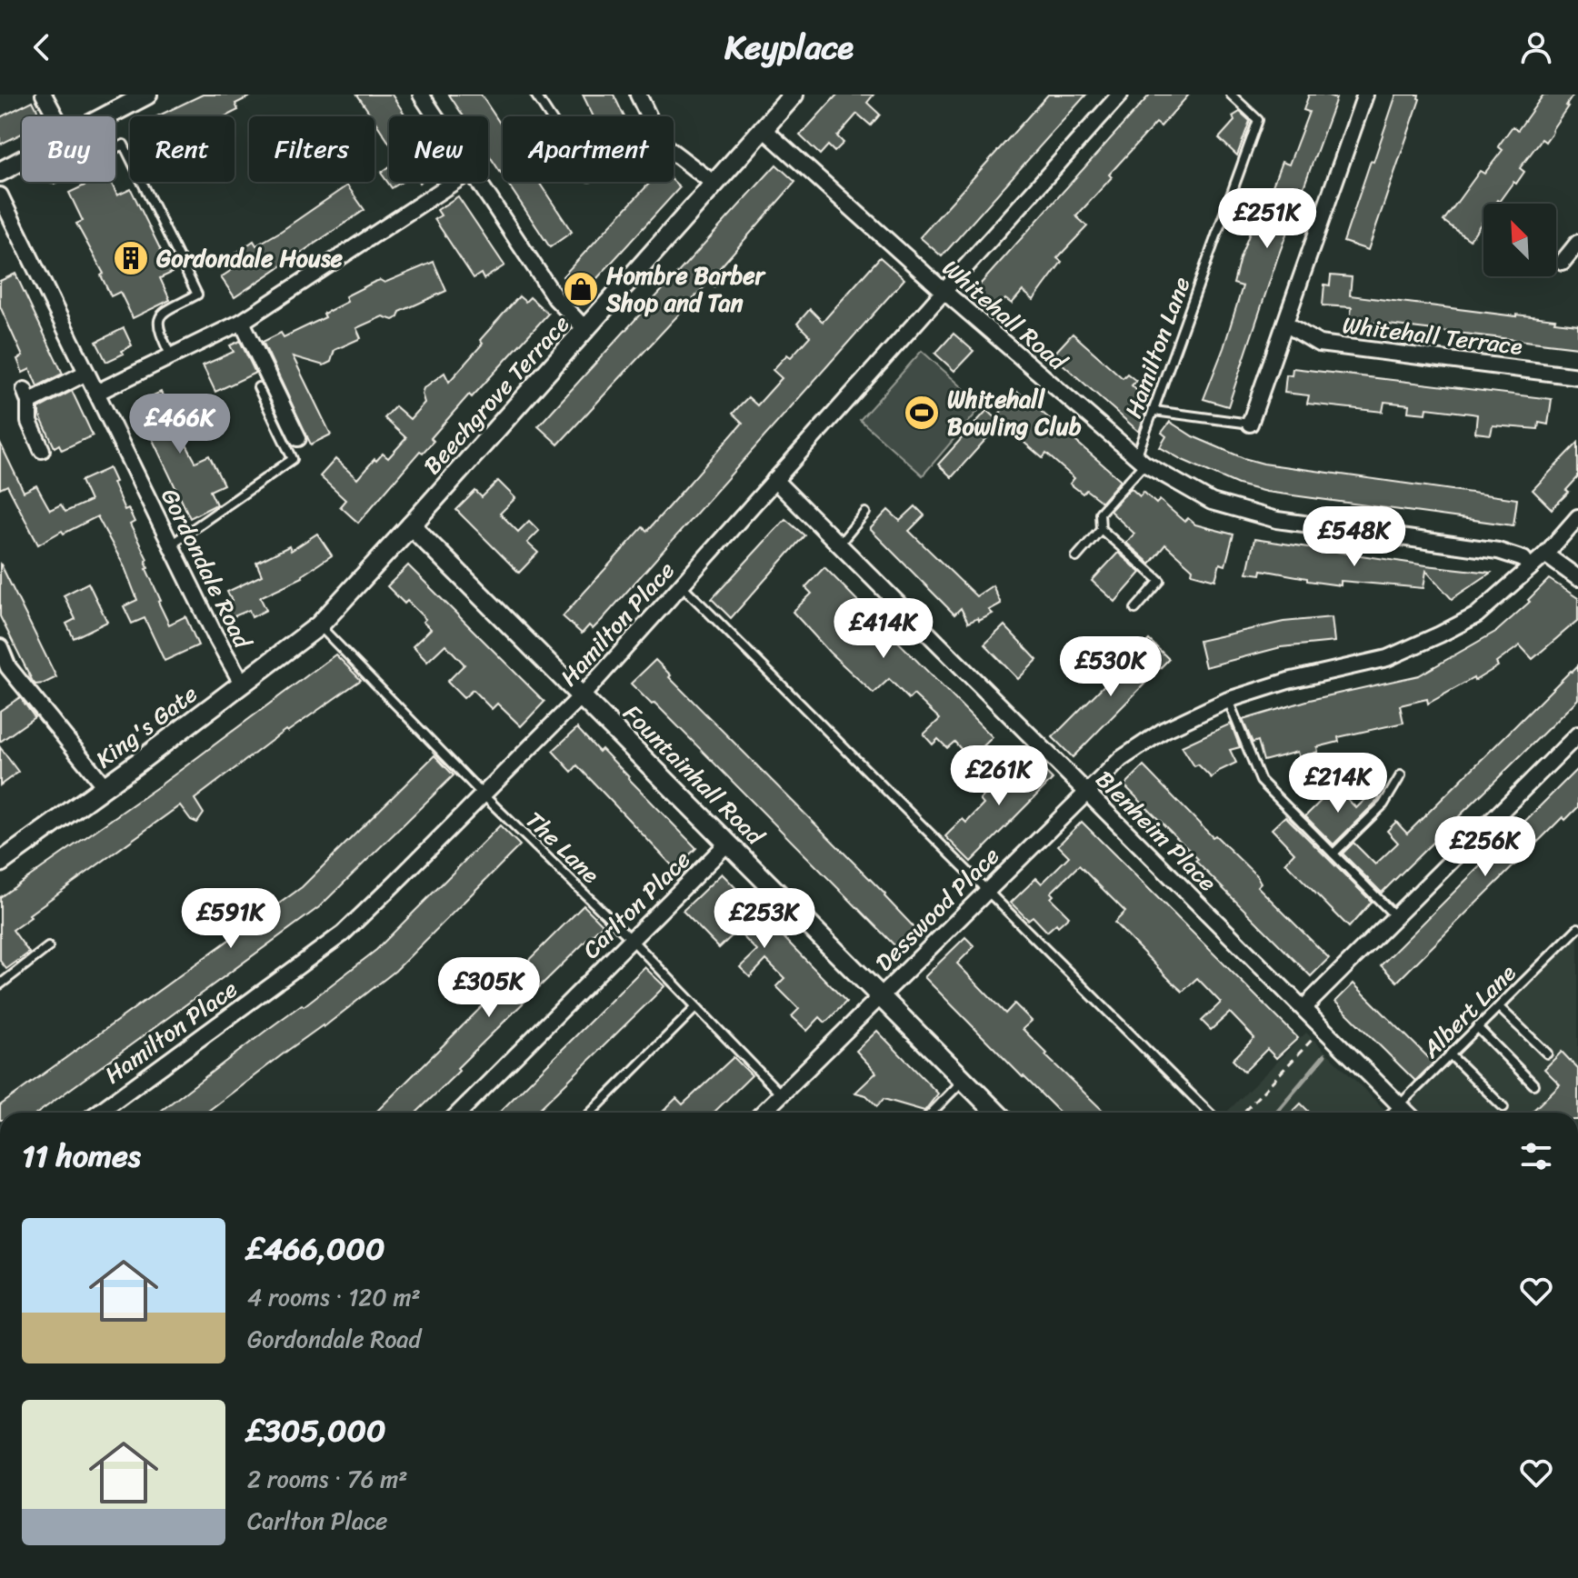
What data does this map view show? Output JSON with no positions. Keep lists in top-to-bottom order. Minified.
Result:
{"streets":{"street":["Whitehall Road","Whitehall Terrace","Beechgrove Terrace","Gordondale Road","Hamilton Place","King's Gate","Fountainhall Road","Blenheim Place","Carlton Place","Desswood Place"],"lane":["Hamilton Lane","The Lane","Albert Lane"]},"crossings":[["Whitehall Road","Hamilton Lane"],["Whitehall Road","Beechgrove Terrace"],["Whitehall Road","Hamilton Place"],["Whitehall Road","Desswood Place"],["Beechgrove Terrace","King's Gate"],["Beechgrove Terrace","Fountainhall Road"],["Beechgrove Terrace","The Lane"],["Gordondale Road","King's Gate"],["Hamilton Place","Fountainhall Road"],["Hamilton Place","Blenheim Place"],["Hamilton Place","The Lane"],["King's Gate","The Lane"],["Fountainhall Road","Carlton Place"],["Fountainhall Road","Desswood Place"],["Blenheim Place","Desswood Place"],["Blenheim Place","Albert Lane"],["The Lane","Carlton Place"],["The Lane","Desswood Place"]],"places":{"building":["Gordondale House"],"shop":["Hombre Barber Shop and Tan"],"sports":["Whitehall Bowling Club"]},"north":"top left","page":{"header":"Keyplace","chip":["Buy","Rent","Filters","New","Apartment"],"price":["£251K","£466K","£548K","£414K","£530K","£261K","£214K","£256K","£591K","£253K","£305K"],"heading":"11 homes","list":[{"name":"£466,000","note":"4 rooms · 120 m² · Gordondale Road"},{"name":"£305,000","note":"2 rooms · 76 m² · Carlton Place"}]}}
